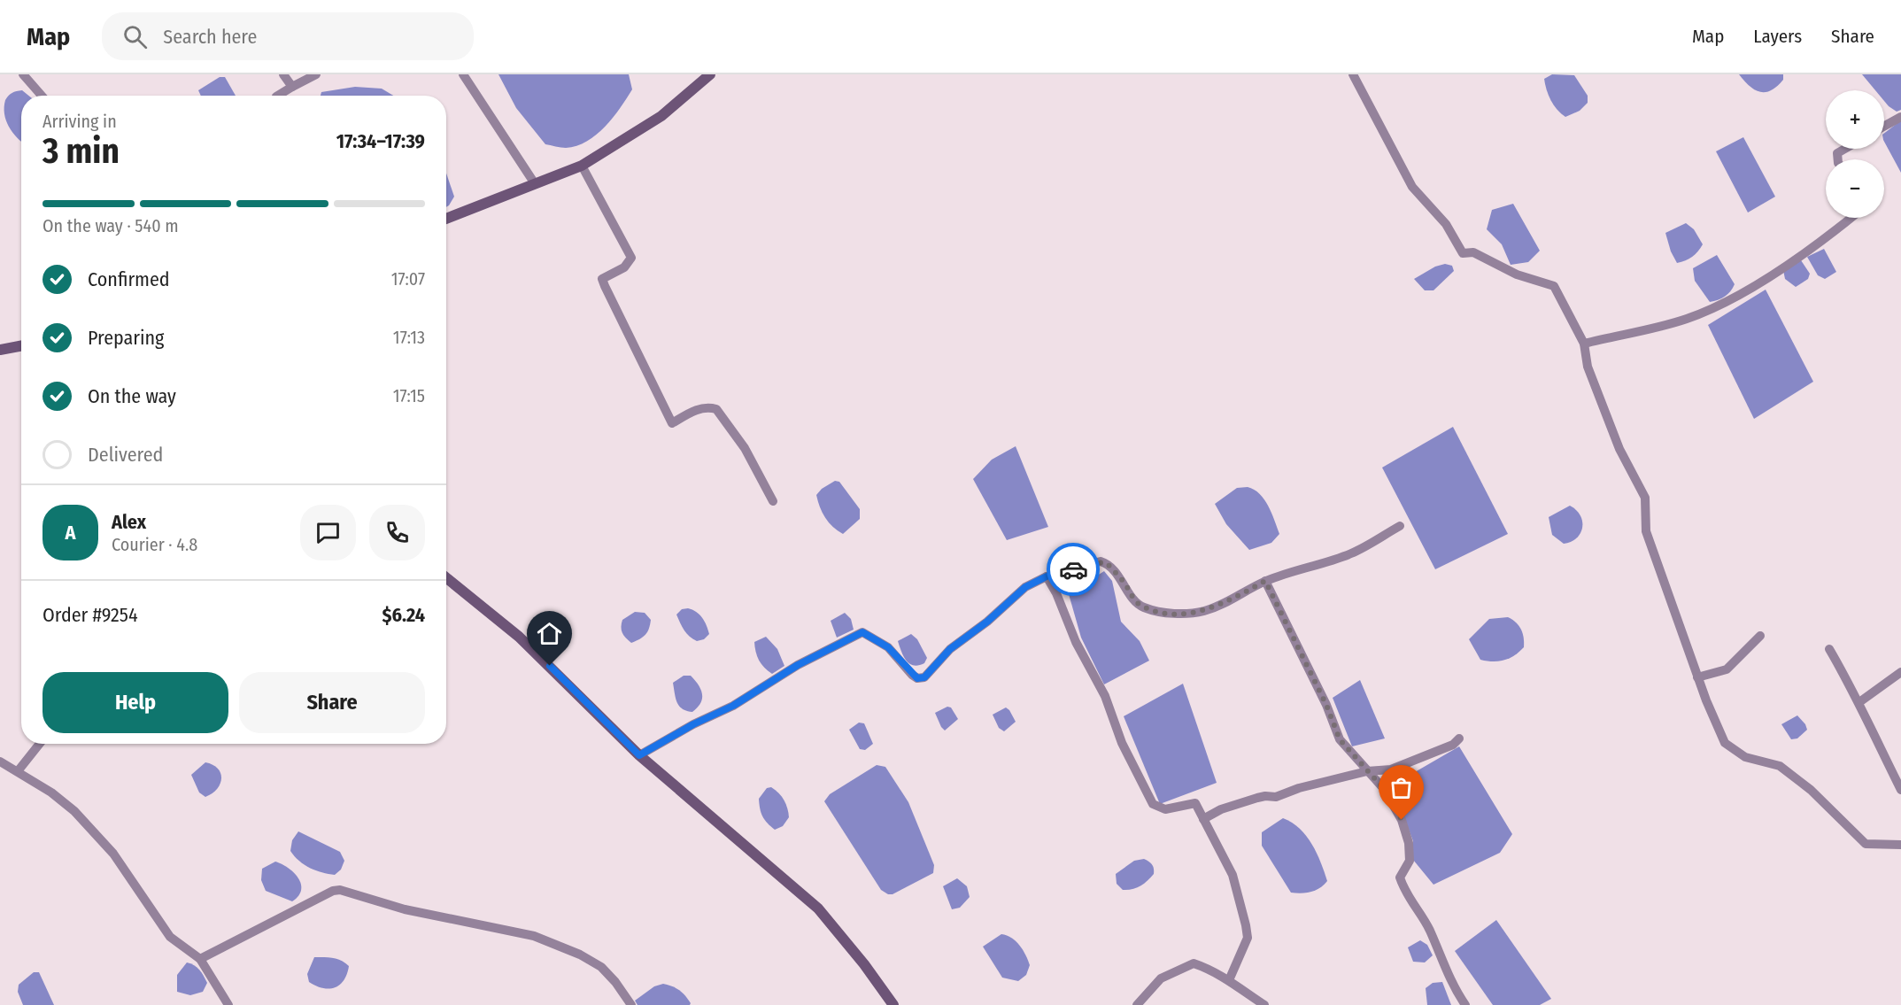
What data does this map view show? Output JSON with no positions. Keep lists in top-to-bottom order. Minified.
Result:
{"page":{"header":"Map","search":"Search here","nav":["Map","Layers","Share"],"map_buttons":["+","−"],"heading":["3 min","Arriving in","17:34–17:39"],"panel":["Alex","Courier · 4.8","Order #9254","$6.24"],"bar":"On the way · 540 m","list":[["Confirmed","17:07"],["Preparing","17:13"],["On the way","17:15"],"Delivered"],"round":"A","buttons":["Help","Share"]}}
